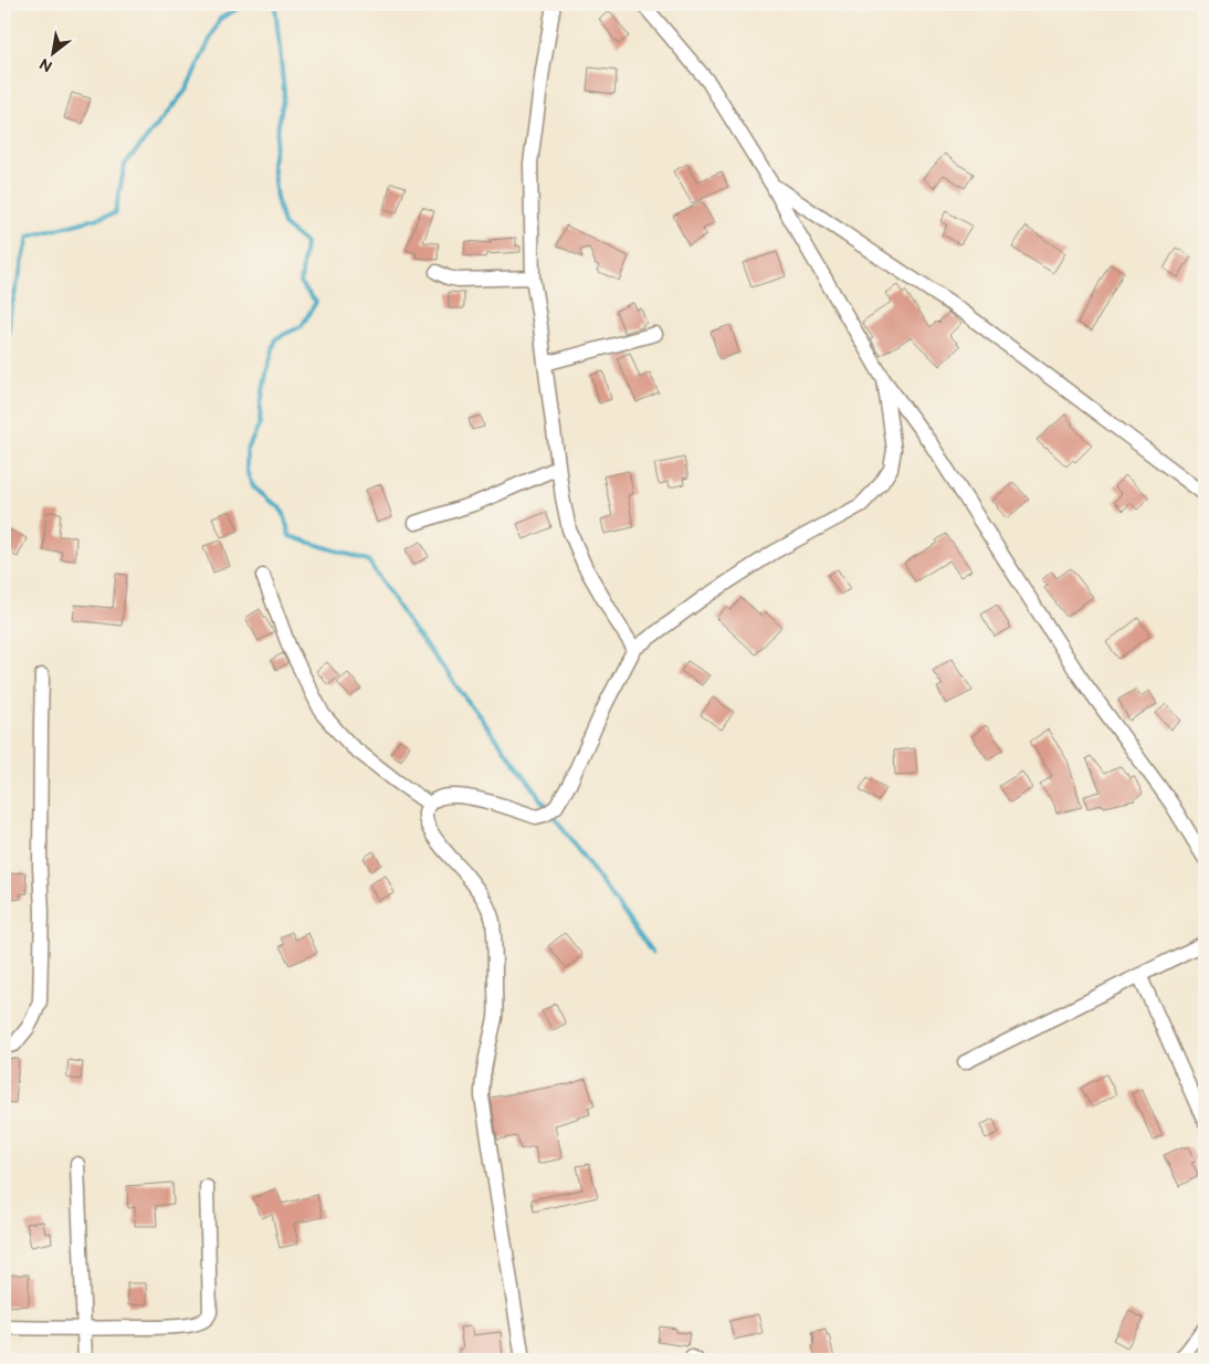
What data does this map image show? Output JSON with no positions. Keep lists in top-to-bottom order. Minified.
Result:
{"north":"bottom left"}
